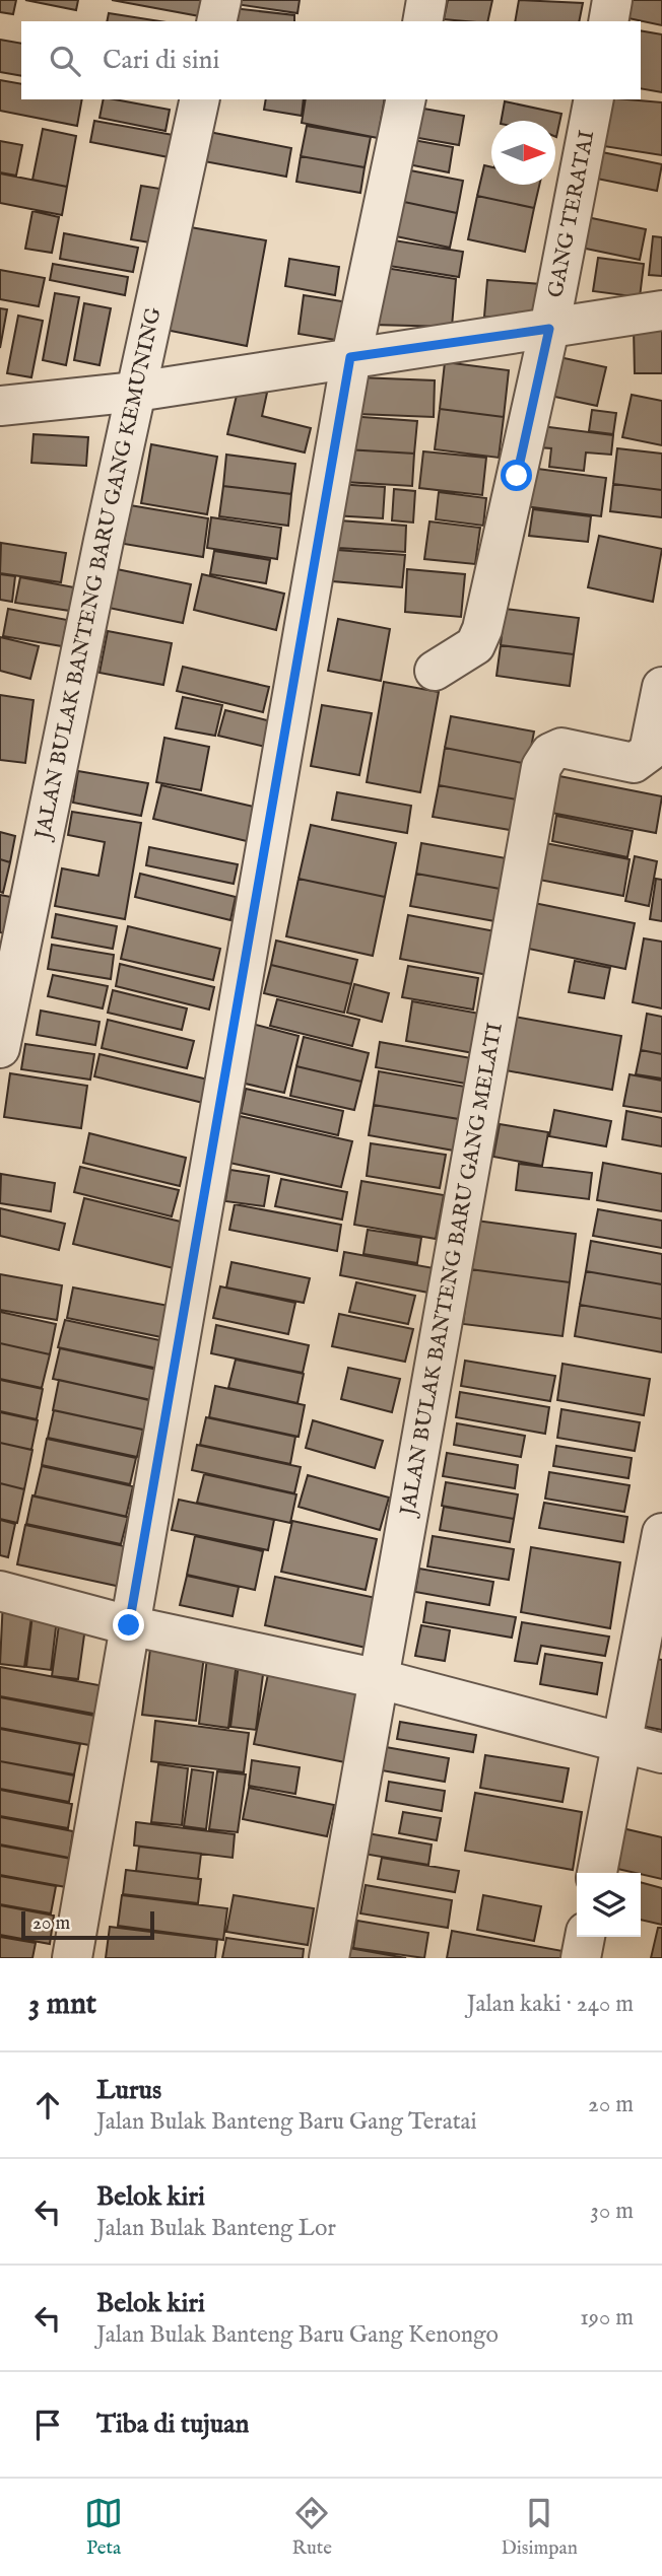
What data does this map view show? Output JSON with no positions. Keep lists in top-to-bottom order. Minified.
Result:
{"streets":{"street":["GANG TERATAI","JALAN BULAK BANTENG BARU GANG KEMUNING","JALAN BULAK BANTENG BARU GANG MELATI"]},"scale_bar":"20 m","north":"right","page":{"search":"Cari di sini","scale":"20 m","heading":["3 mnt","Jalan kaki · 240 m"],"list":[["Lurus","Jalan Bulak Banteng Baru Gang Teratai","20 m"],["Belok kiri","Jalan Bulak Banteng Lor","30 m"],["Belok kiri","Jalan Bulak Banteng Baru Gang Kenongo","190 m"],"Tiba di tujuan"],"nav":["Peta","Rute","Disimpan"]}}
